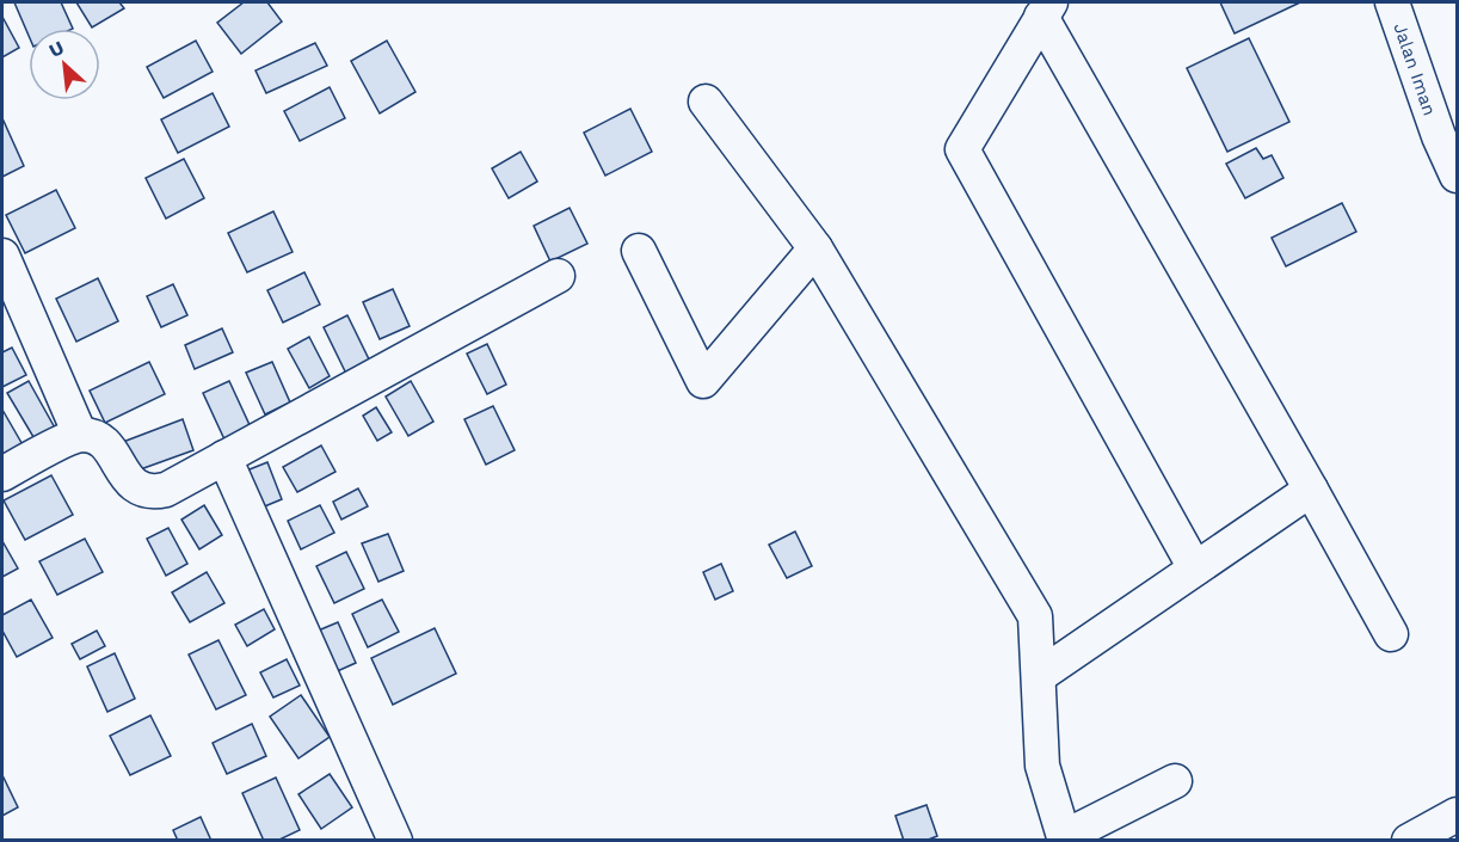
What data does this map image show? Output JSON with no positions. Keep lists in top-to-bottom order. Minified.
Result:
{"streets":{"street":["Jalan Iman"]},"north":"top left"}
